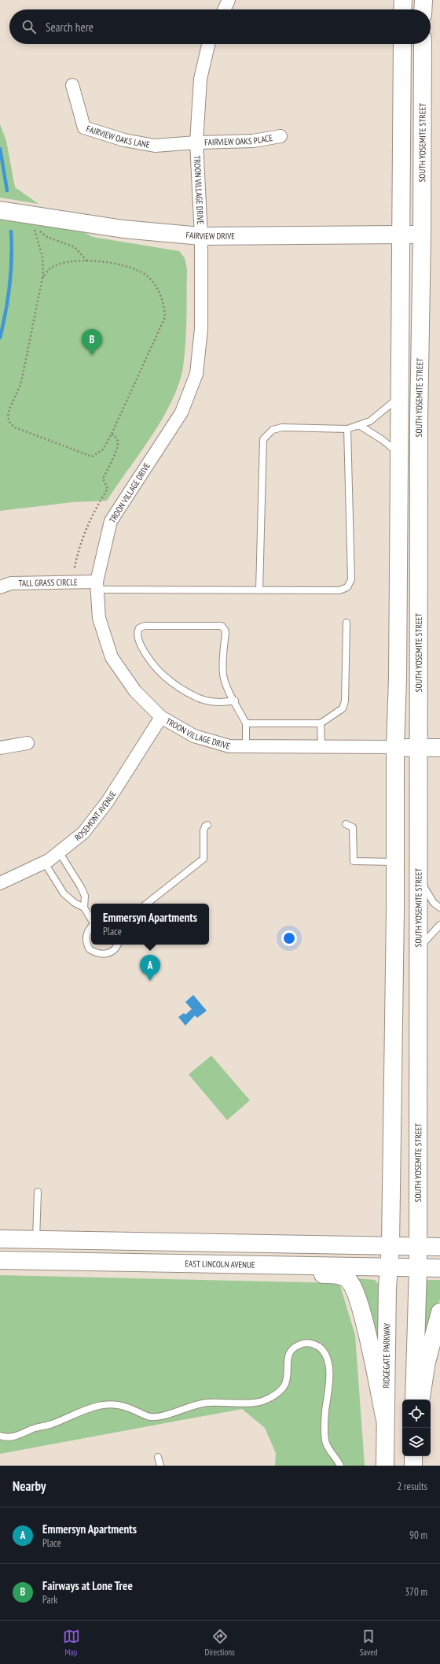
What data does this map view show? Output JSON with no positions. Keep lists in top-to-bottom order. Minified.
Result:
{"streets":{"main road":["SOUTH YOSEMITE STREET","FAIRVIEW DRIVE","EAST LINCOLN AVENUE","RIDGEGATE PARKWAY"],"street":["FAIRVIEW OAKS LANE","FAIRVIEW OAKS PLACE","TROON VILLAGE DRIVE","TALL GRASS CIRCLE","ROSEMONT AVENUE"]},"crossings":[["FAIRVIEW OAKS LANE","FAIRVIEW OAKS PLACE"],["FAIRVIEW OAKS LANE","TROON VILLAGE DRIVE"],["FAIRVIEW OAKS PLACE","TROON VILLAGE DRIVE"],["SOUTH YOSEMITE STREET","FAIRVIEW DRIVE"],["SOUTH YOSEMITE STREET","EAST LINCOLN AVENUE"],["TROON VILLAGE DRIVE","FAIRVIEW DRIVE"],["TROON VILLAGE DRIVE","TALL GRASS CIRCLE"],["TROON VILLAGE DRIVE","ROSEMONT AVENUE"],["EAST LINCOLN AVENUE","RIDGEGATE PARKWAY"]],"page":{"search":"Search here","pins":["B","A"],"popup":["Emmersyn Apartments","Place"],"heading":["Nearby","2 results"],"list":[{"mark":"A","name":"Emmersyn Apartments","note":"Place","value":"90 m"},{"mark":"B","name":"Fairways at Lone Tree","note":"Park","value":"370 m"}],"nav":["Map","Directions","Saved"]}}
